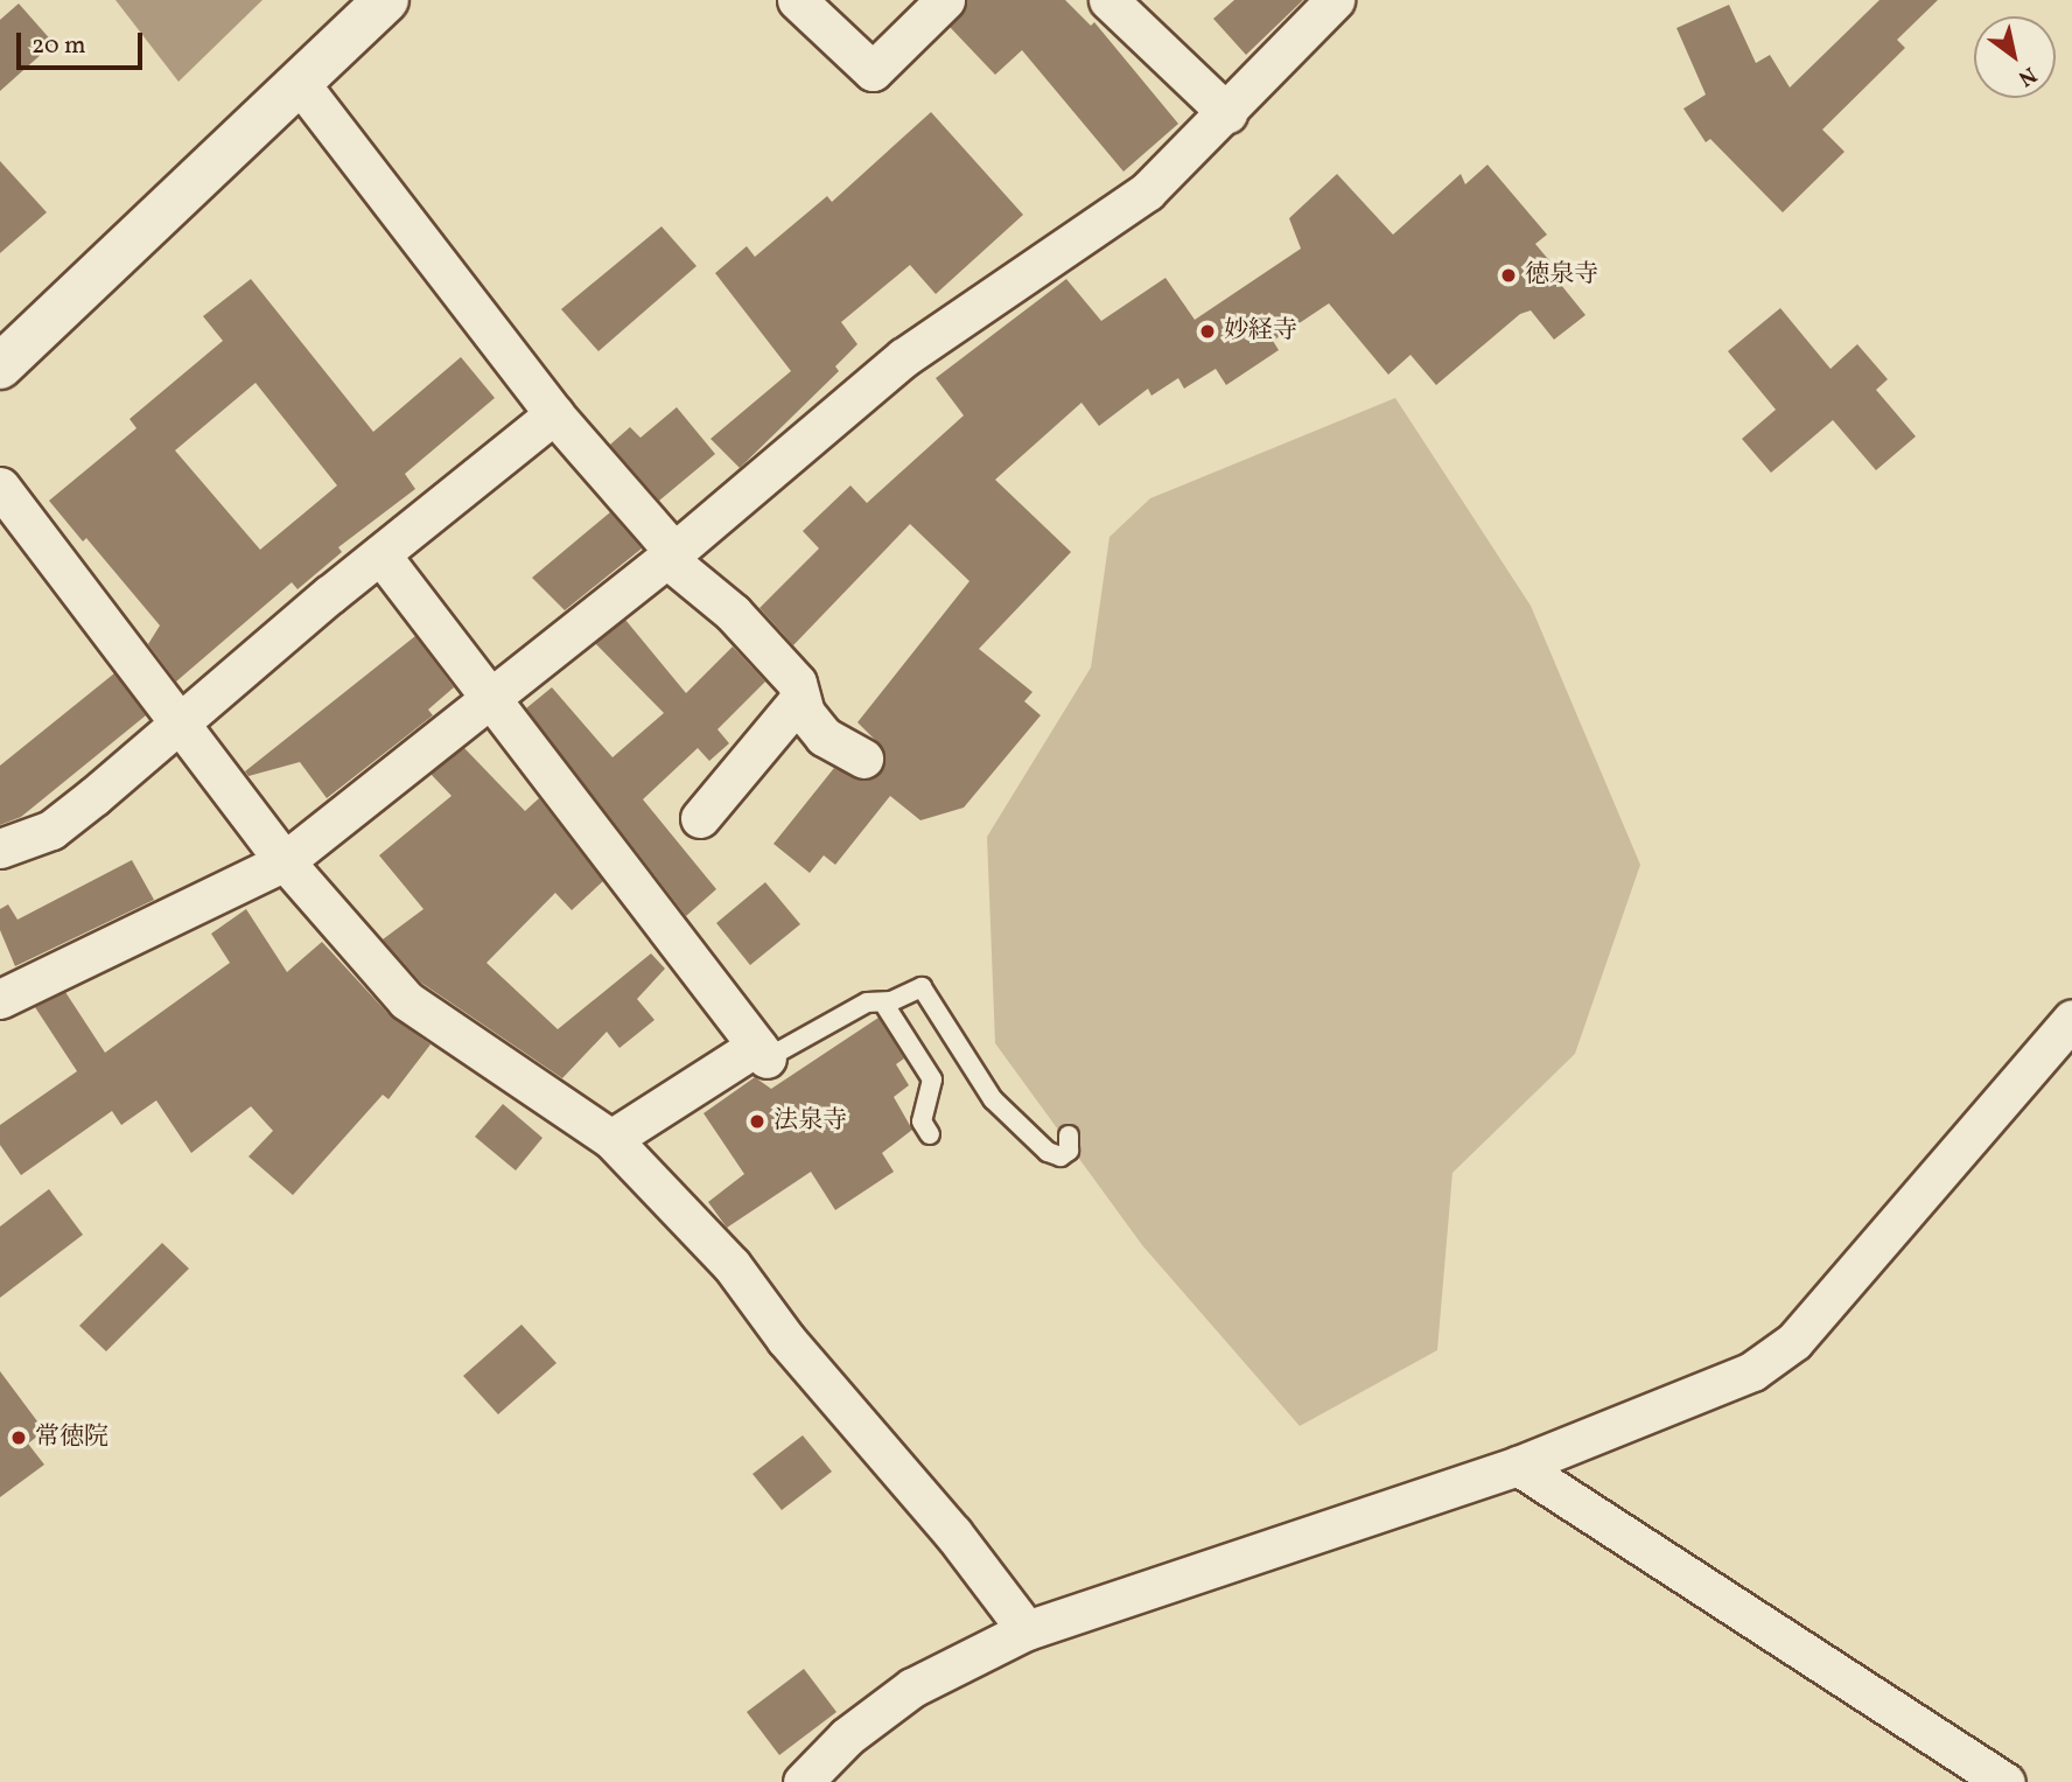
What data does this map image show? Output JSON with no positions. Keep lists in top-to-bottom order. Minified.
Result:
{"places":["徳泉寺","妙経寺","法泉寺","常徳院"],"scale_bar":"20 m","north":"bottom right"}
